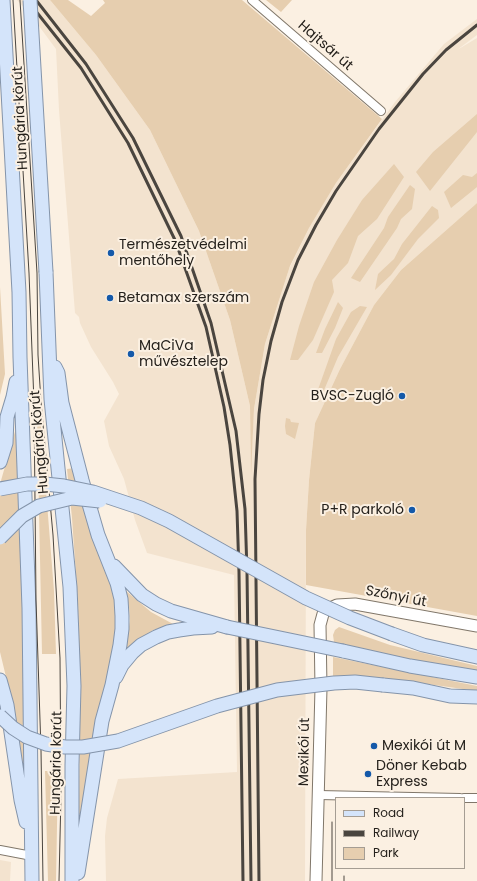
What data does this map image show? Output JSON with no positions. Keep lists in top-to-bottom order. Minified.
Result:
{"streets":{"main road":["Hungária körút"],"street":["Hajtsár út","Szőnyi út","Mexikói út"]},"crossings":[["Szőnyi út","Mexikói út"]],"places":["Természetvédelmi mentőhely","Betamax szerszám","MaCiVa művésztelep","BVSC-Zugló","P+R parkoló","Mexikói út M","Döner Kebab Express"],"legend":["Road","Railway","Park"]}
